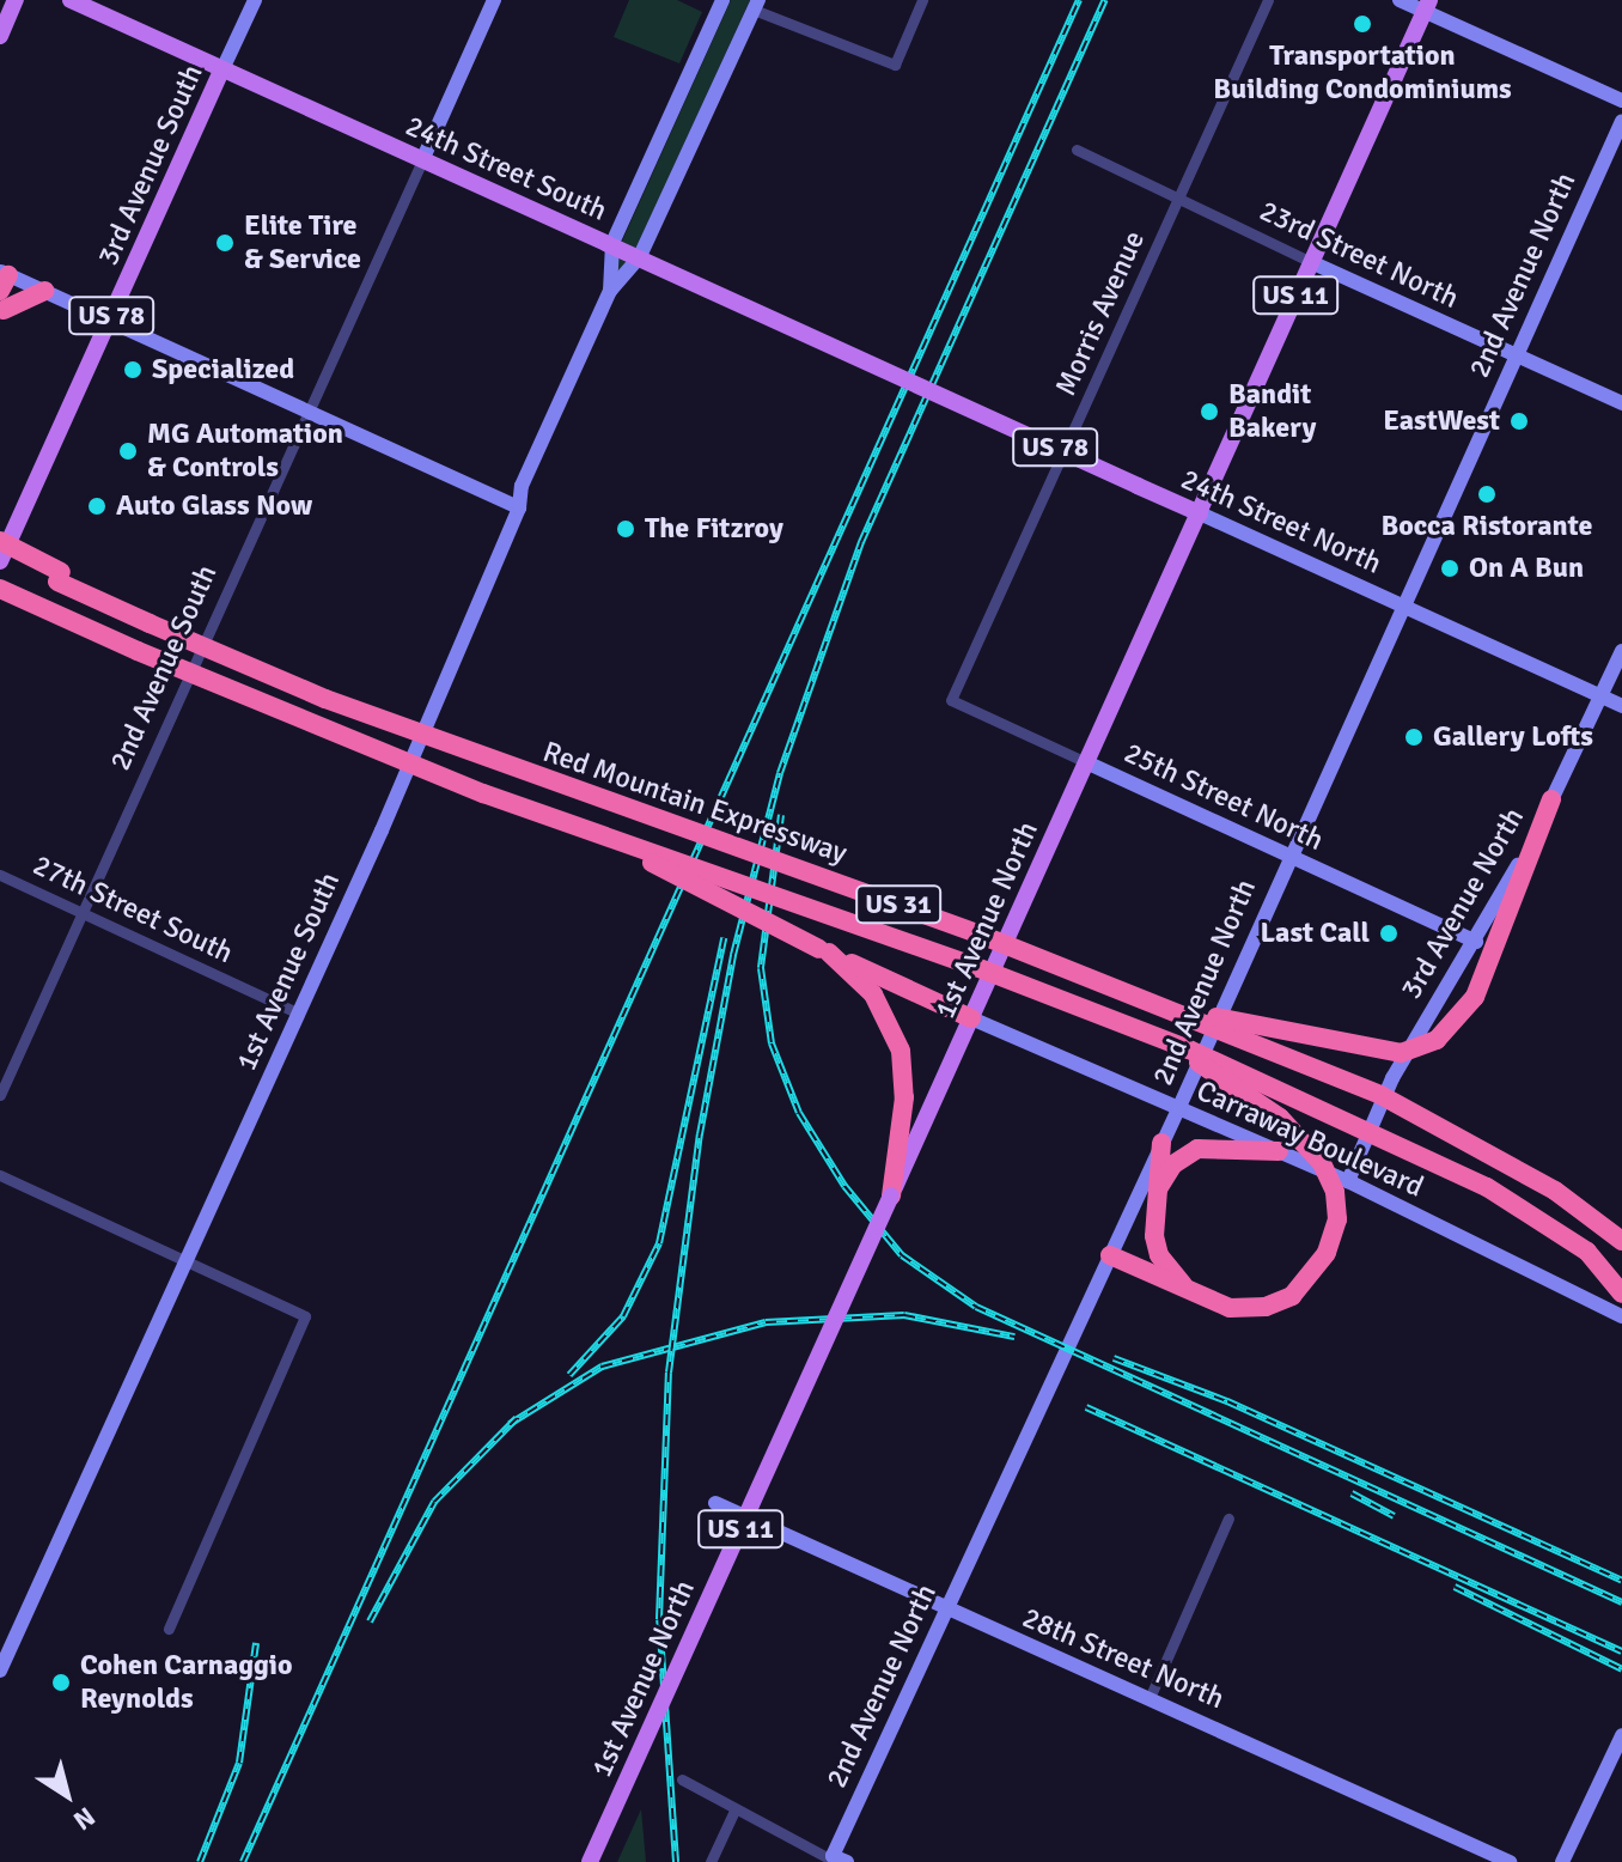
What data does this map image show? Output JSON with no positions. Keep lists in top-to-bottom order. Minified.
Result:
{"streets":{"highway":["Red Mountain Expressway","US 31"],"main road":["3rd Avenue South","24th Street South","US 11","US 78","24th Street North","1st Avenue North"],"street":["23rd Street North","2nd Avenue North","Morris Avenue","2nd Avenue South","25th Street North","3rd Avenue North","27th Street South","1st Avenue South","Carraway Boulevard","28th Street North"]},"crossings":[["3rd Avenue South","24th Street South"],["24th Street South","24th Street North"],["24th Street South","2nd Avenue South"],["23rd Street North","2nd Avenue North"],["23rd Street North","Morris Avenue"],["23rd Street North","1st Avenue North"],["2nd Avenue North","24th Street North"],["2nd Avenue North","25th Street North"],["2nd Avenue North","Carraway Boulevard"],["2nd Avenue North","28th Street North"],["Morris Avenue","25th Street North"],["24th Street North","3rd Avenue North"],["24th Street North","1st Avenue North"],["2nd Avenue South","27th Street South"],["25th Street North","3rd Avenue North"],["25th Street North","1st Avenue North"],["3rd Avenue North","Carraway Boulevard"],["27th Street South","1st Avenue South"],["1st Avenue North","Carraway Boulevard"]],"places":["Transportation Building Condominiums","Elite Tire & Service","Specialized","Bandit Bakery","EastWest","MG Automation & Controls","Bocca Ristorante","Auto Glass Now","The Fitzroy","On A Bun","Gallery Lofts","Last Call","Cohen Carnaggio Reynolds"],"north":"bottom right"}
